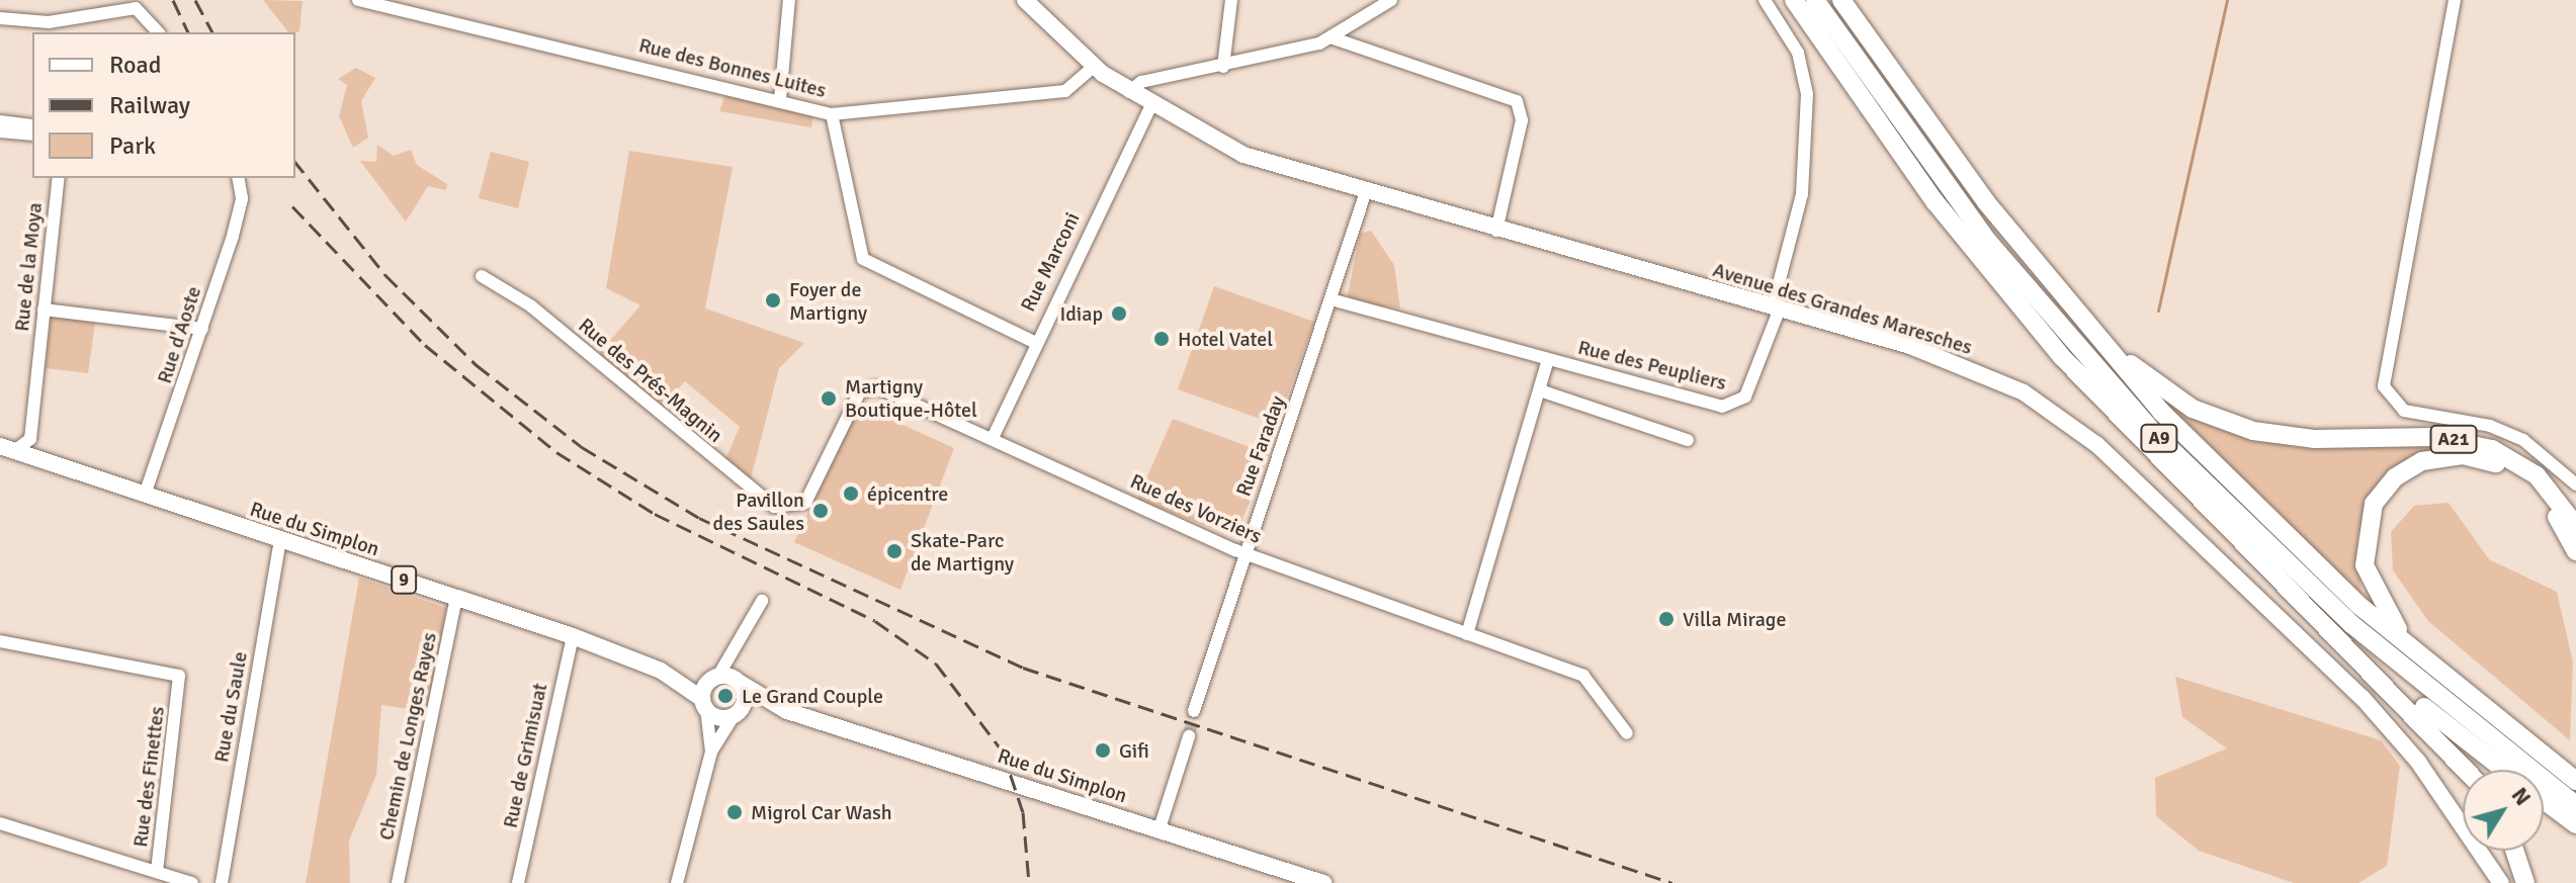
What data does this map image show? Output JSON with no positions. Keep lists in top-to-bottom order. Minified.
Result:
{"streets":{"highway":["A9","A21"],"main road":["Avenue des Grandes Maresches","Rue du Simplon","9"],"street":["Rue des Bonnes Luites","Rue Marconi","Rue de la Moya","Rue d'Aoste","Rue des Peupliers","Rue des Prés-Magnin","Rue Faraday","Rue des Vorziers","Rue du Saule","Chemin de Longes Rayes","Rue de Grimisuat","Rue des Finettes"]},"crossings":[["Rue des Bonnes Luites","Avenue des Grandes Maresches"],["Rue Marconi","Avenue des Grandes Maresches"],["Rue Marconi","Rue des Vorziers"],["Rue de la Moya","Rue du Simplon"],["Avenue des Grandes Maresches","Rue des Peupliers"],["Avenue des Grandes Maresches","Rue Faraday"],["Rue d'Aoste","Rue du Simplon"],["Rue des Peupliers","Rue Faraday"],["Rue des Peupliers","Rue des Vorziers"],["Rue des Prés-Magnin","Rue des Vorziers"],["Rue Faraday","Rue des Vorziers"],["Rue du Simplon","9"],["Rue du Simplon","Rue du Saule"],["Rue du Simplon","Chemin de Longes Rayes"],["Rue du Simplon","Rue de Grimisuat"]],"places":["Foyer de Martigny","Idiap","Hotel Vatel","Martigny Boutique-Hôtel","épicentre","Pavillon des Saules","Skate-Parc de Martigny","Villa Mirage","Le Grand Couple","Gifi","Migrol Car Wash"],"legend":["Road","Railway","Park"],"north":"top right"}
